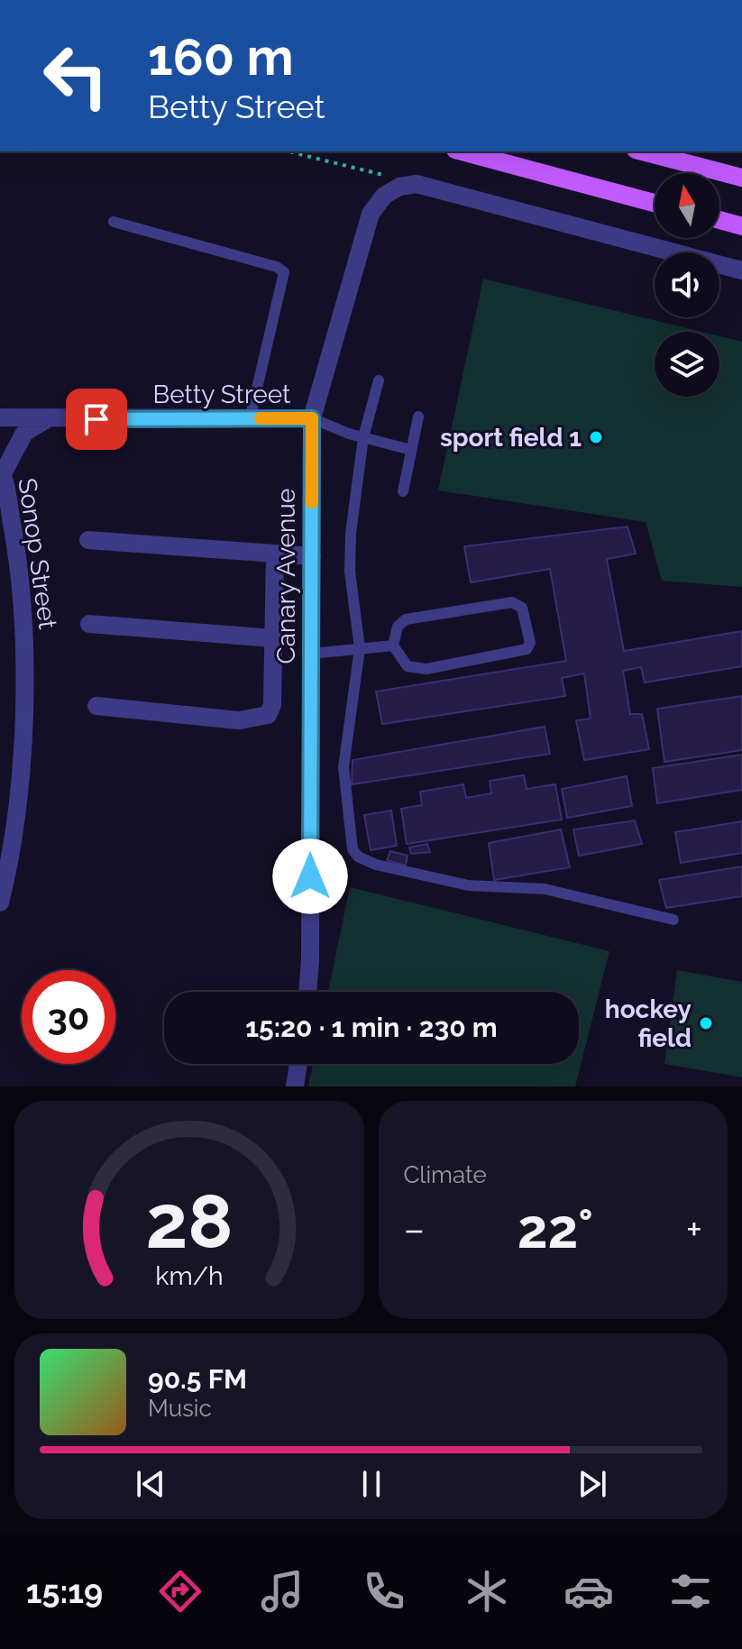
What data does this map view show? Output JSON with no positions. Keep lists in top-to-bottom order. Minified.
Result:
{"streets":{"street":["Betty Street","Sonop Street","Canary Avenue"]},"crossings":[["Betty Street","Canary Avenue"]],"places":["sport field 1","hockey field"],"north":"top","page":{"turn":["160 m","Betty Street"],"limit":"30","trip":"15:20 · 1 min · 230 m","tile":"Climate","heat":["−","22°","+"],"song":["90.5 FM","Music"],"tabs":"15:19","gauge":["28","km/h"]}}
